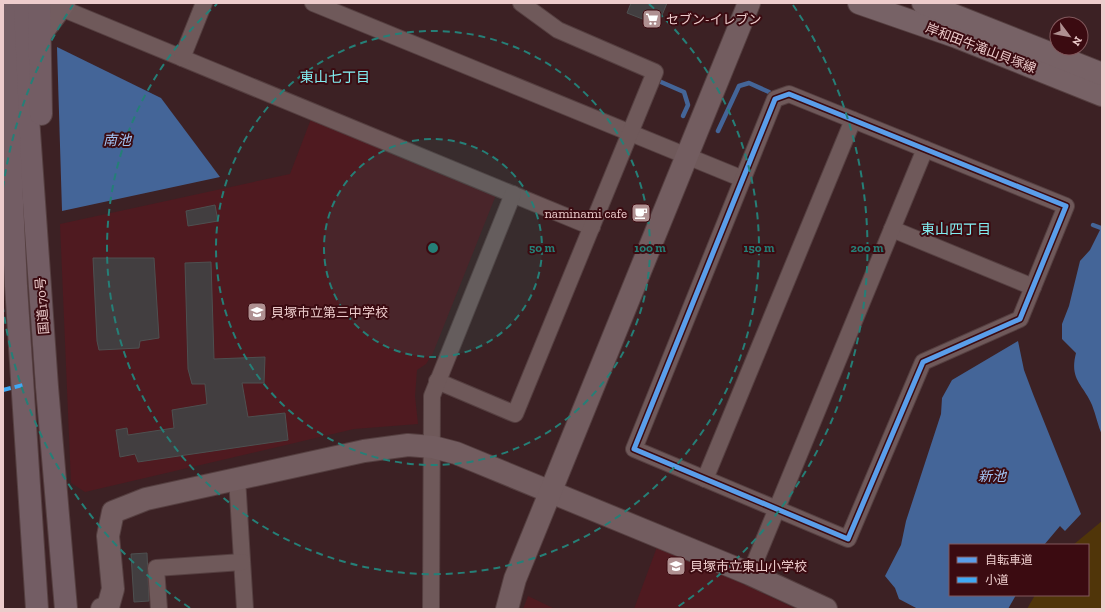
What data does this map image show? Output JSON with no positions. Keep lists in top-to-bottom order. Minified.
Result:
{"streets":{"highway":["国道170号"],"main road":["岸和田牛滝山貝塚線"]},"districts":["東山七丁目","東山四丁目"],"water":["南池","新池"],"places":{"supermarket":["セブン-イレブン"],"cafe":["naminami cafe"],"school or university":["貝塚市立第三中学校","貝塚市立東山小学校"]},"legend":["自転車道","小道"],"north":"bottom right","rings":["50 m","100 m","150 m","200 m"]}
